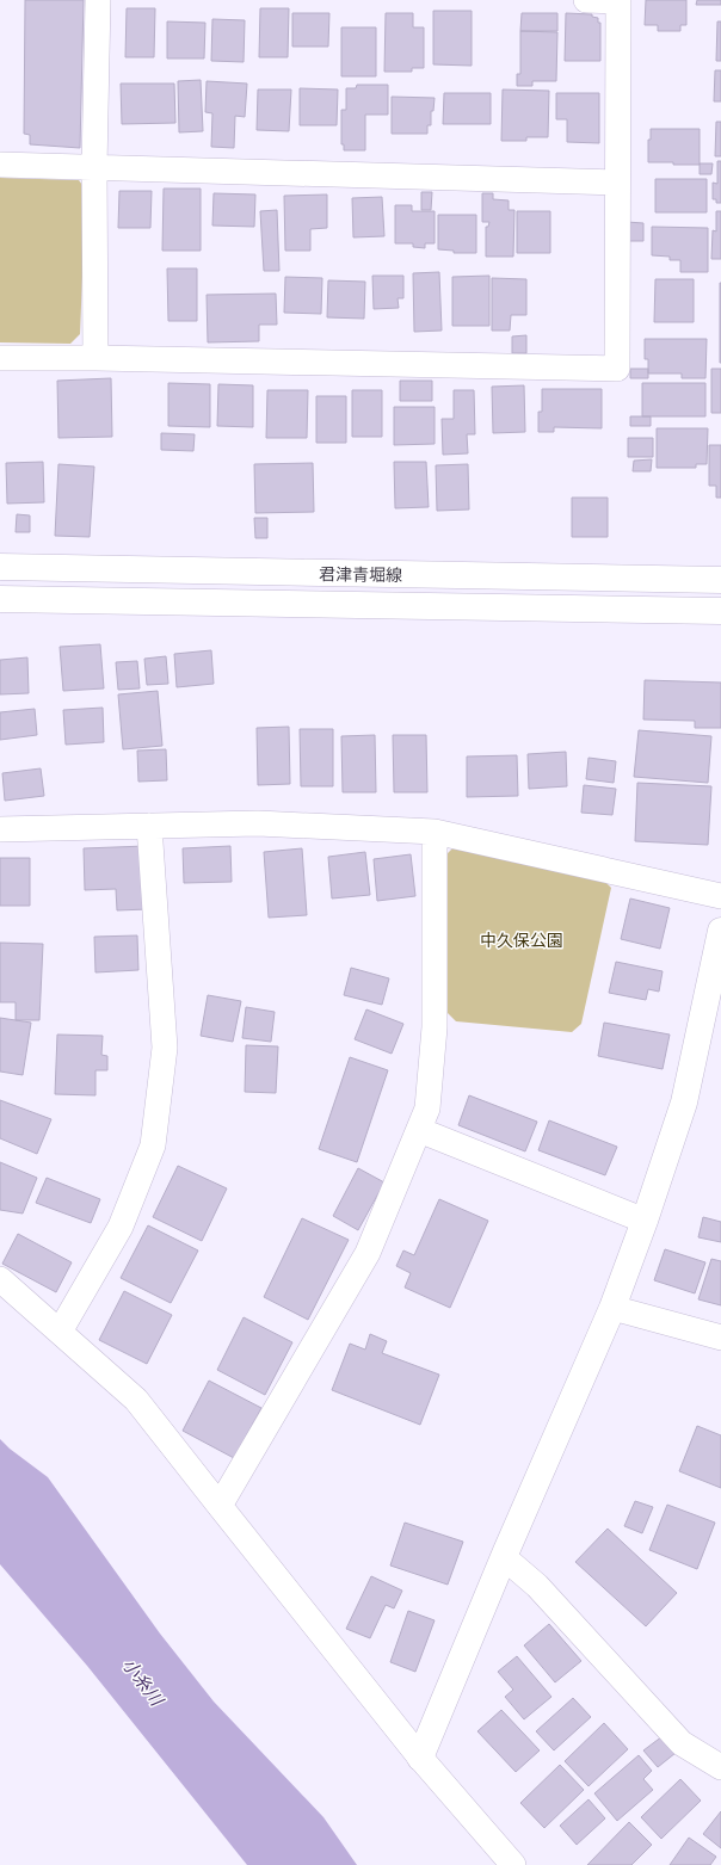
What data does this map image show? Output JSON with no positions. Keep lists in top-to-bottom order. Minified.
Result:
{"streets":{"main road":["君津青堀線"]},"water":["小糸川"],"parks":["中久保公園"]}
